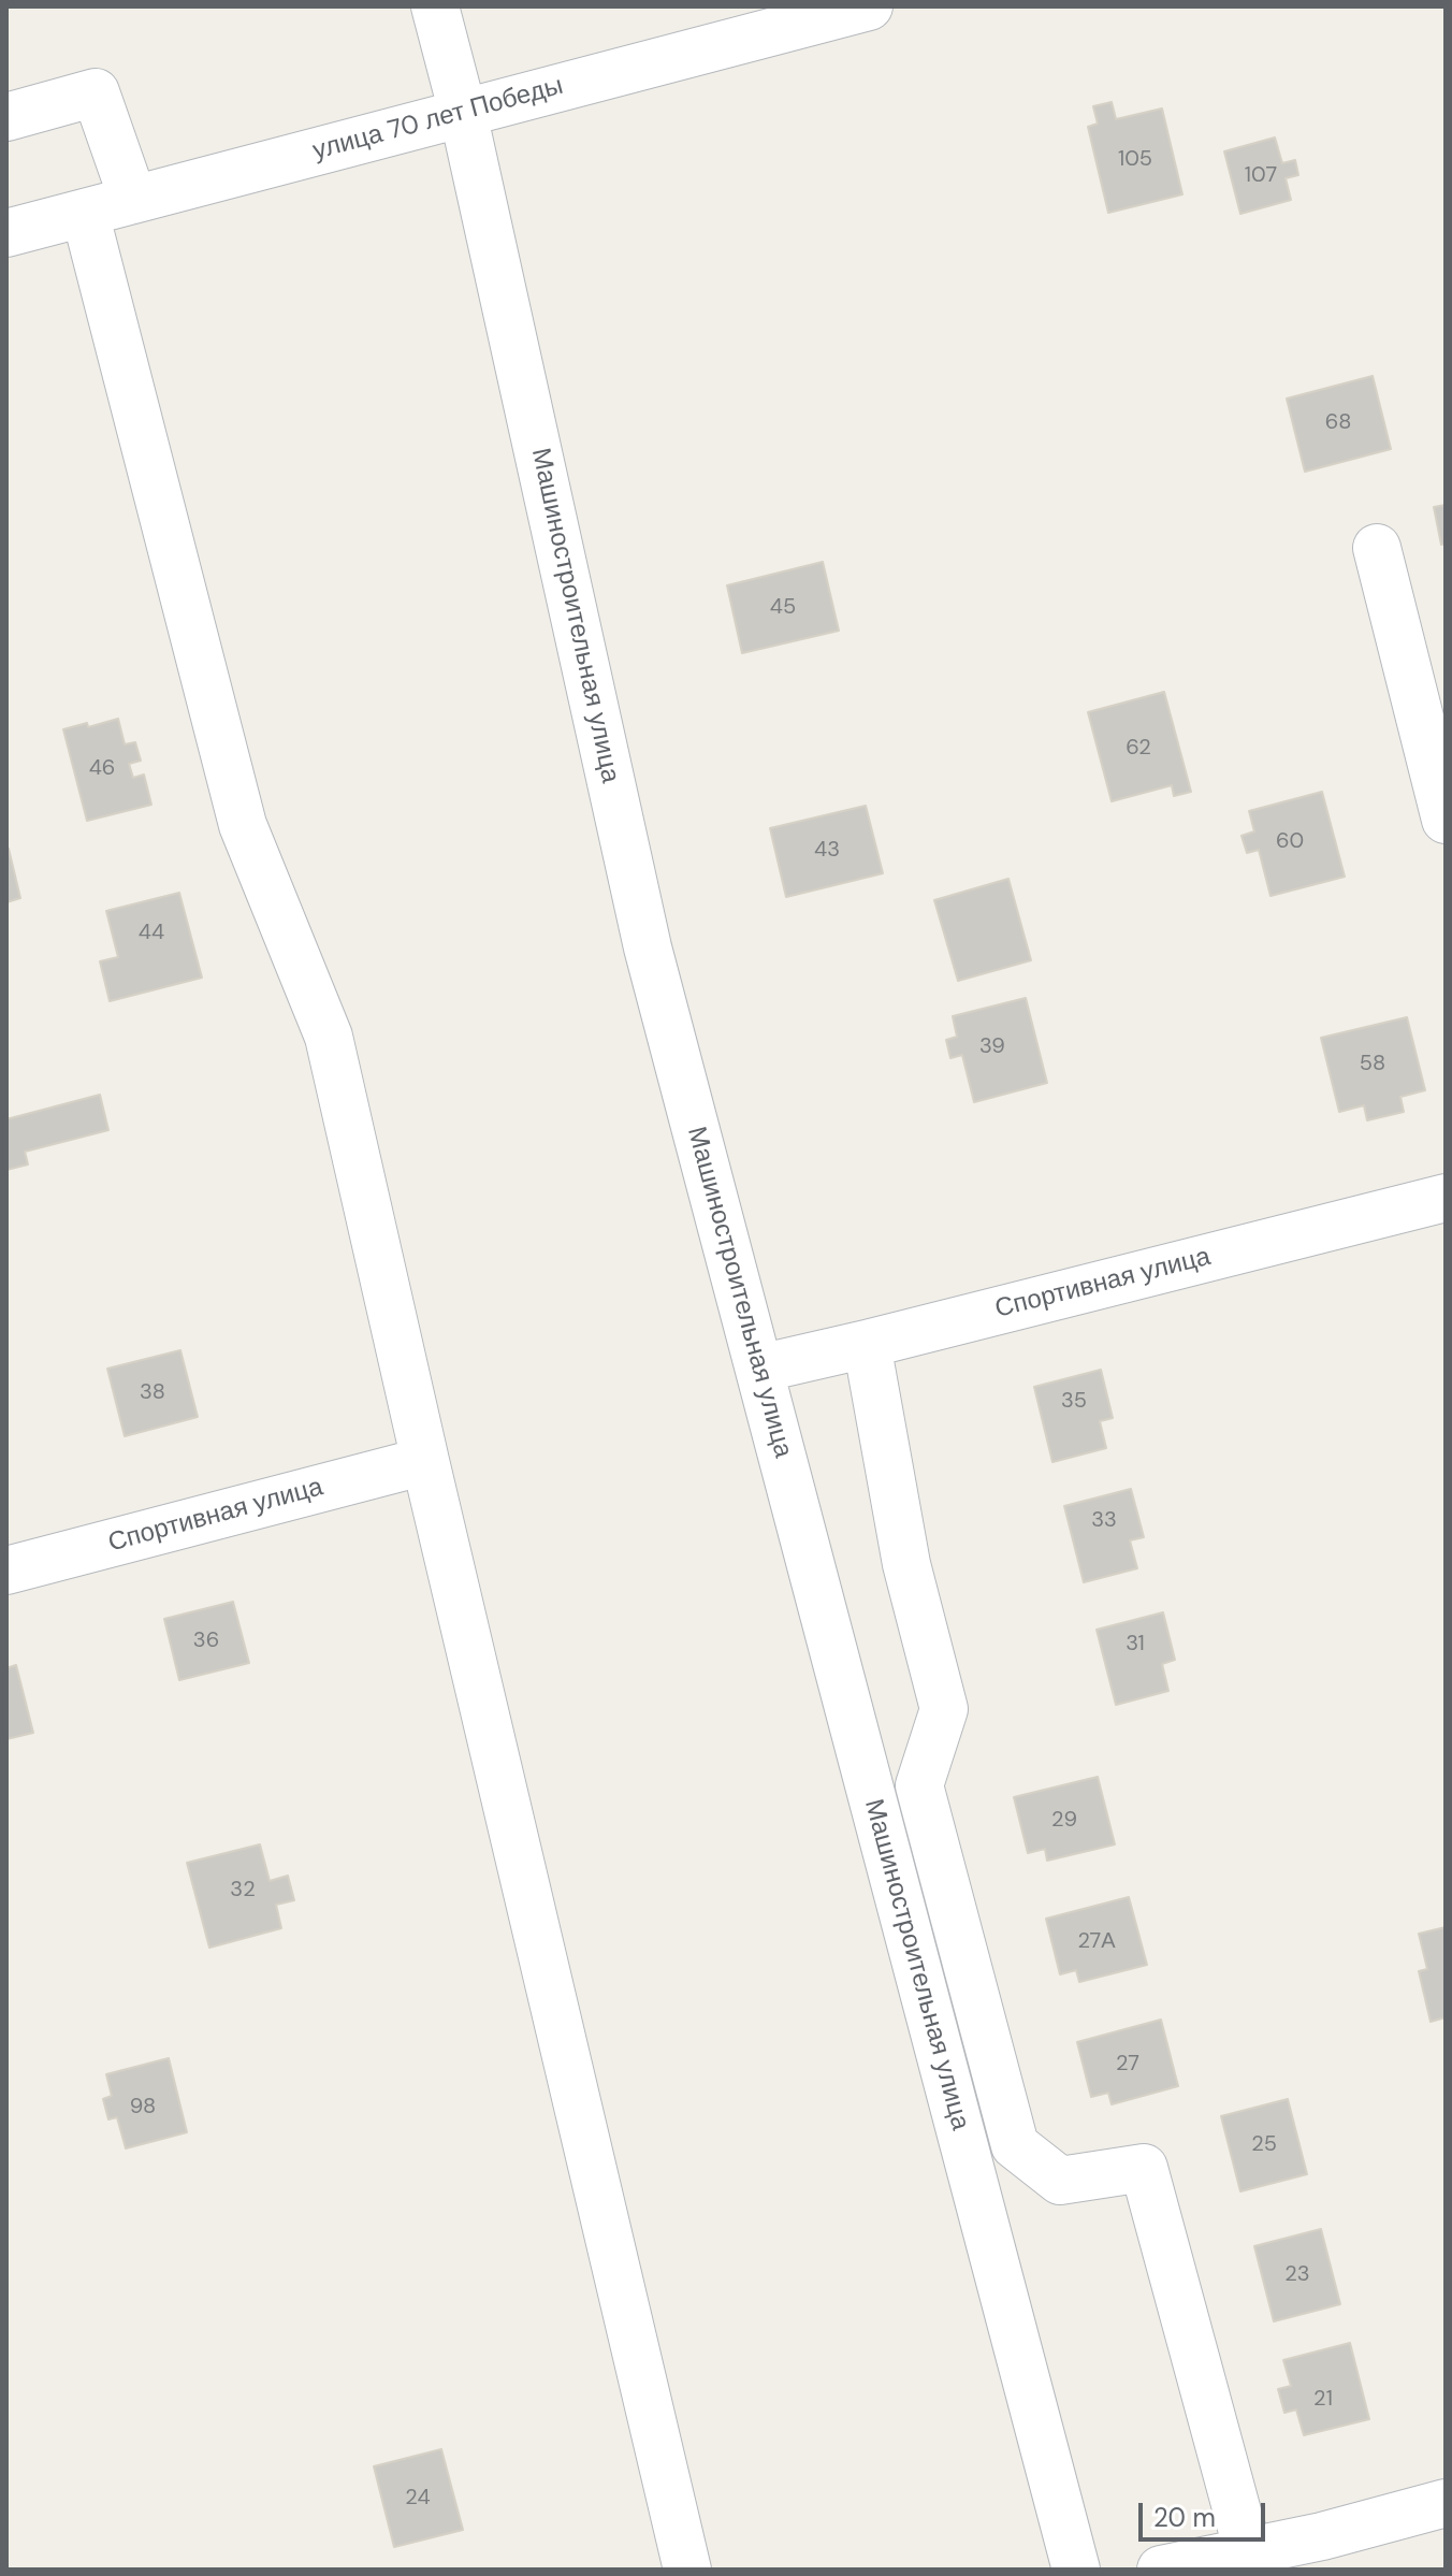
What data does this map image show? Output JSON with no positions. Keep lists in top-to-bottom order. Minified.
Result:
{"streets":{"street":["улица 70 лет Победы","Машиностроительная улица","Спортивная улица"]},"crossings":[["улица 70 лет Победы","Машиностроительная улица"],["Машиностроительная улица","Спортивная улица"]],"house_numbers":["105","107","68","45","62","46","60","43","44","39","58","38","35","33","36","31","29","32","27А","27","98","25","23","21","24"],"scale_bar":"20 m"}
